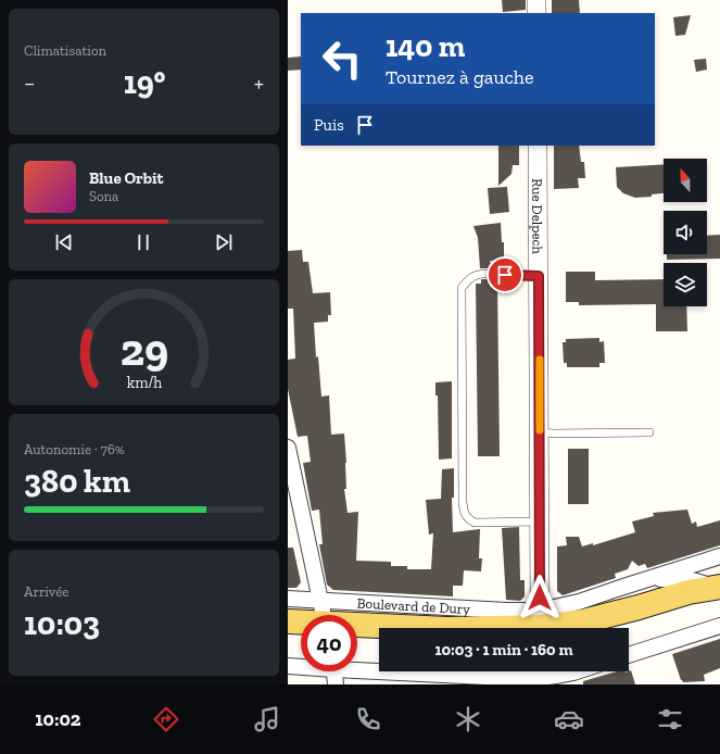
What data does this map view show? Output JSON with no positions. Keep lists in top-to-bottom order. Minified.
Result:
{"streets":{"main road":["Boulevard de Dury"],"street":["Rue Delpech"]},"crossings":[["Rue Delpech","Boulevard de Dury"]],"north":"top","page":{"tile":["Climatisation",["Autonomie · 76%","380 km"],["Arrivée","10:03"]],"turn":["140 m","Tournez à gauche"],"heat":["−","19°","+"],"then":"Puis","song":["Blue Orbit","Sona"],"limit":"40","trip":"10:03 · 1 min · 160 m","tabs":"10:02","gauge":["29","km/h"]}}
